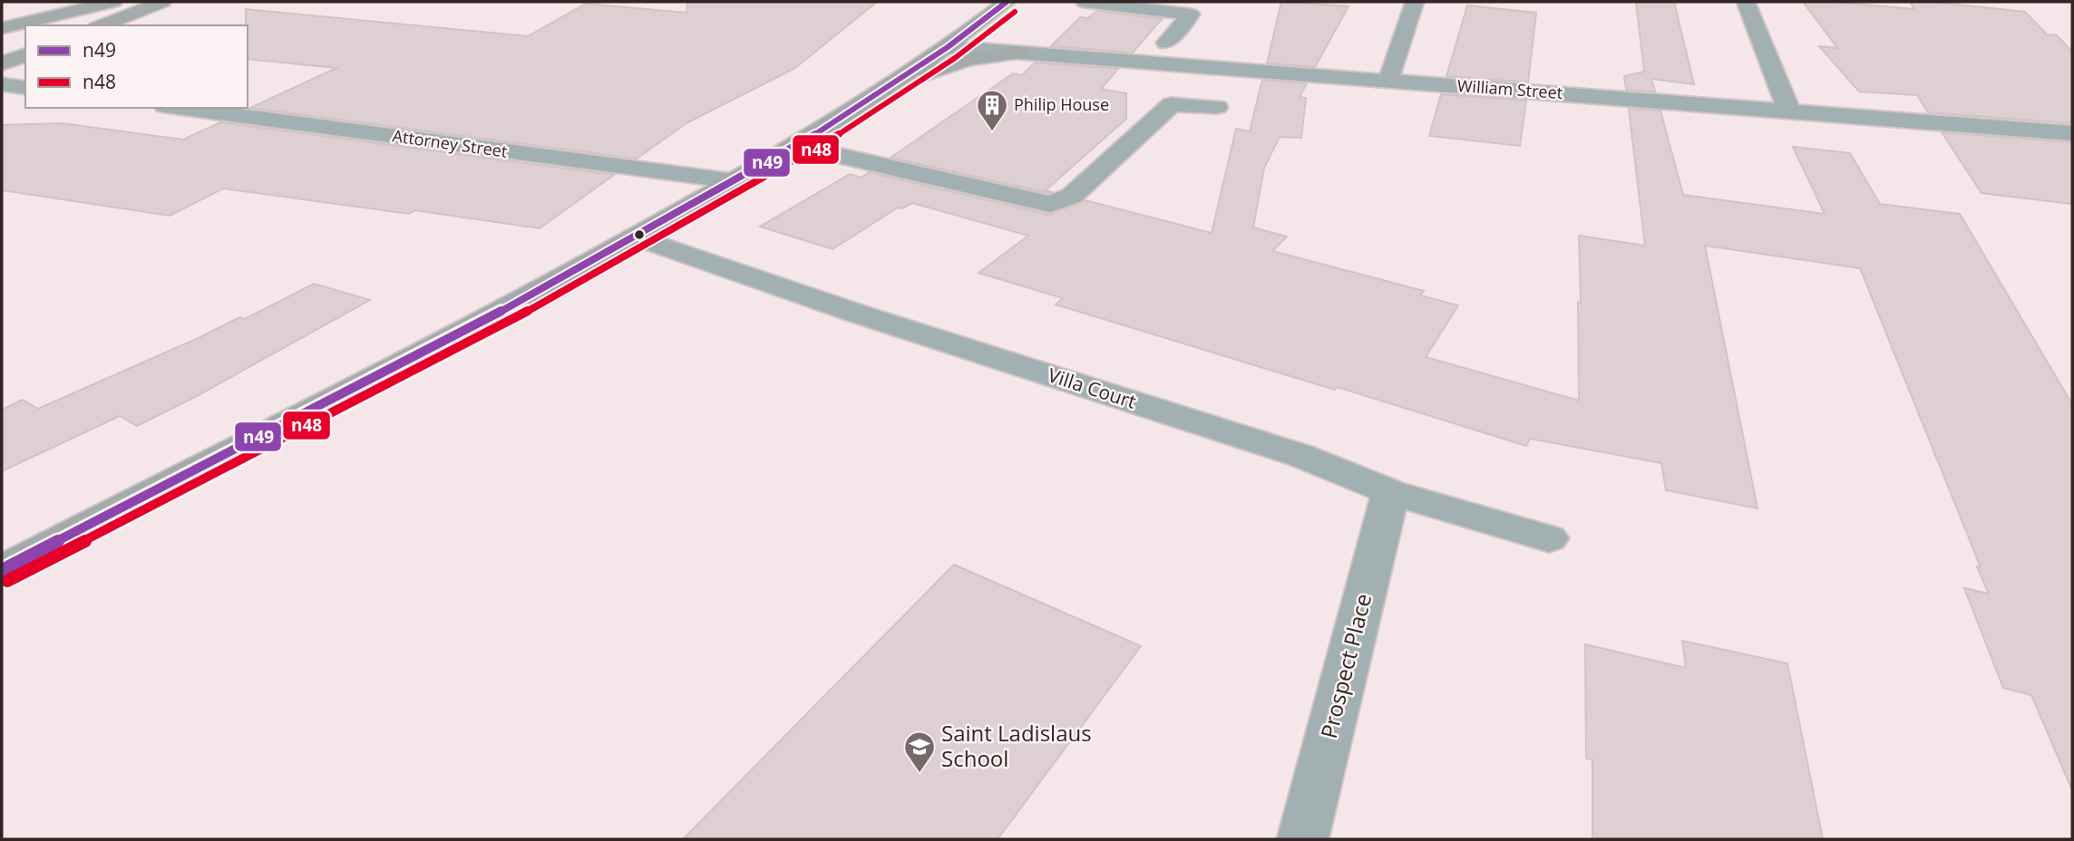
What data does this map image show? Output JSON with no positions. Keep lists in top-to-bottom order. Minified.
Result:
{"streets":{"street":["William Street","Attorney Street","Villa Court","Prospect Place"]},"crossings":[["Villa Court","Prospect Place"]],"places":{"building":["Philip House"],"school or university":["Saint Ladislaus School"]},"lines":["transit line n49","transit line n48"],"legend":["n49","n48"]}
